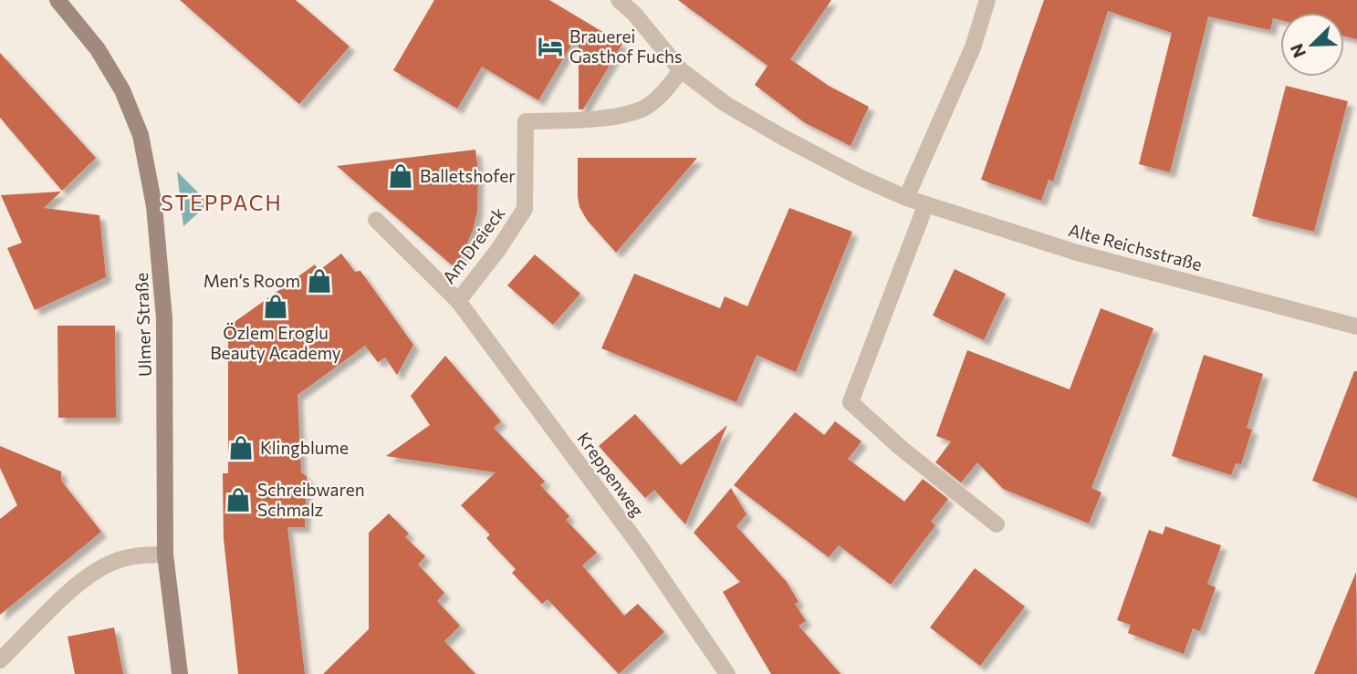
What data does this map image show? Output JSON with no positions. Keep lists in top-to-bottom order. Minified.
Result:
{"streets":{"street":["Am Dreieck","Alte Reichsstraße","Ulmer Straße","Kreppenweg"]},"crossings":[["Am Dreieck","Alte Reichsstraße"],["Am Dreieck","Kreppenweg"]],"districts":["STEPPACH"],"places":{"hotel":["Brauerei Gasthof Fuchs"],"shop":["Balletshofer","Men‘s Room","Özlem Eroglu Beauty Academy","Klingblume","Schreibwaren Schmalz"]},"north":"bottom left"}
